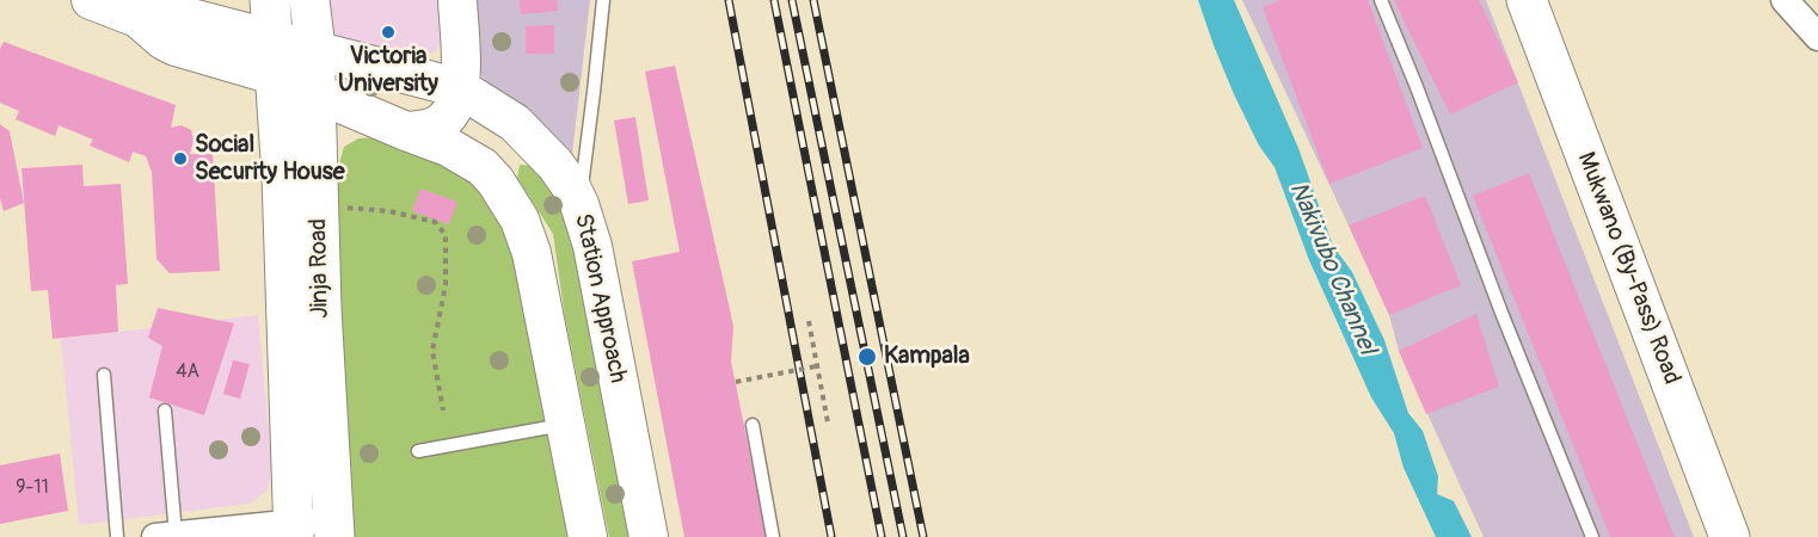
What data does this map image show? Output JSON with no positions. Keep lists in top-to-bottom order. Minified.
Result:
{"streets":{"main road":["Jinja Road","Mukwano (By-Pass) Road"],"street":["Station Approach"]},"crossings":[["Jinja Road","Station Approach"]],"water":["Nakivubo Channel"],"places":["Victoria University","Social Security House","Kampala"],"house_numbers":["4A","9-11"]}
